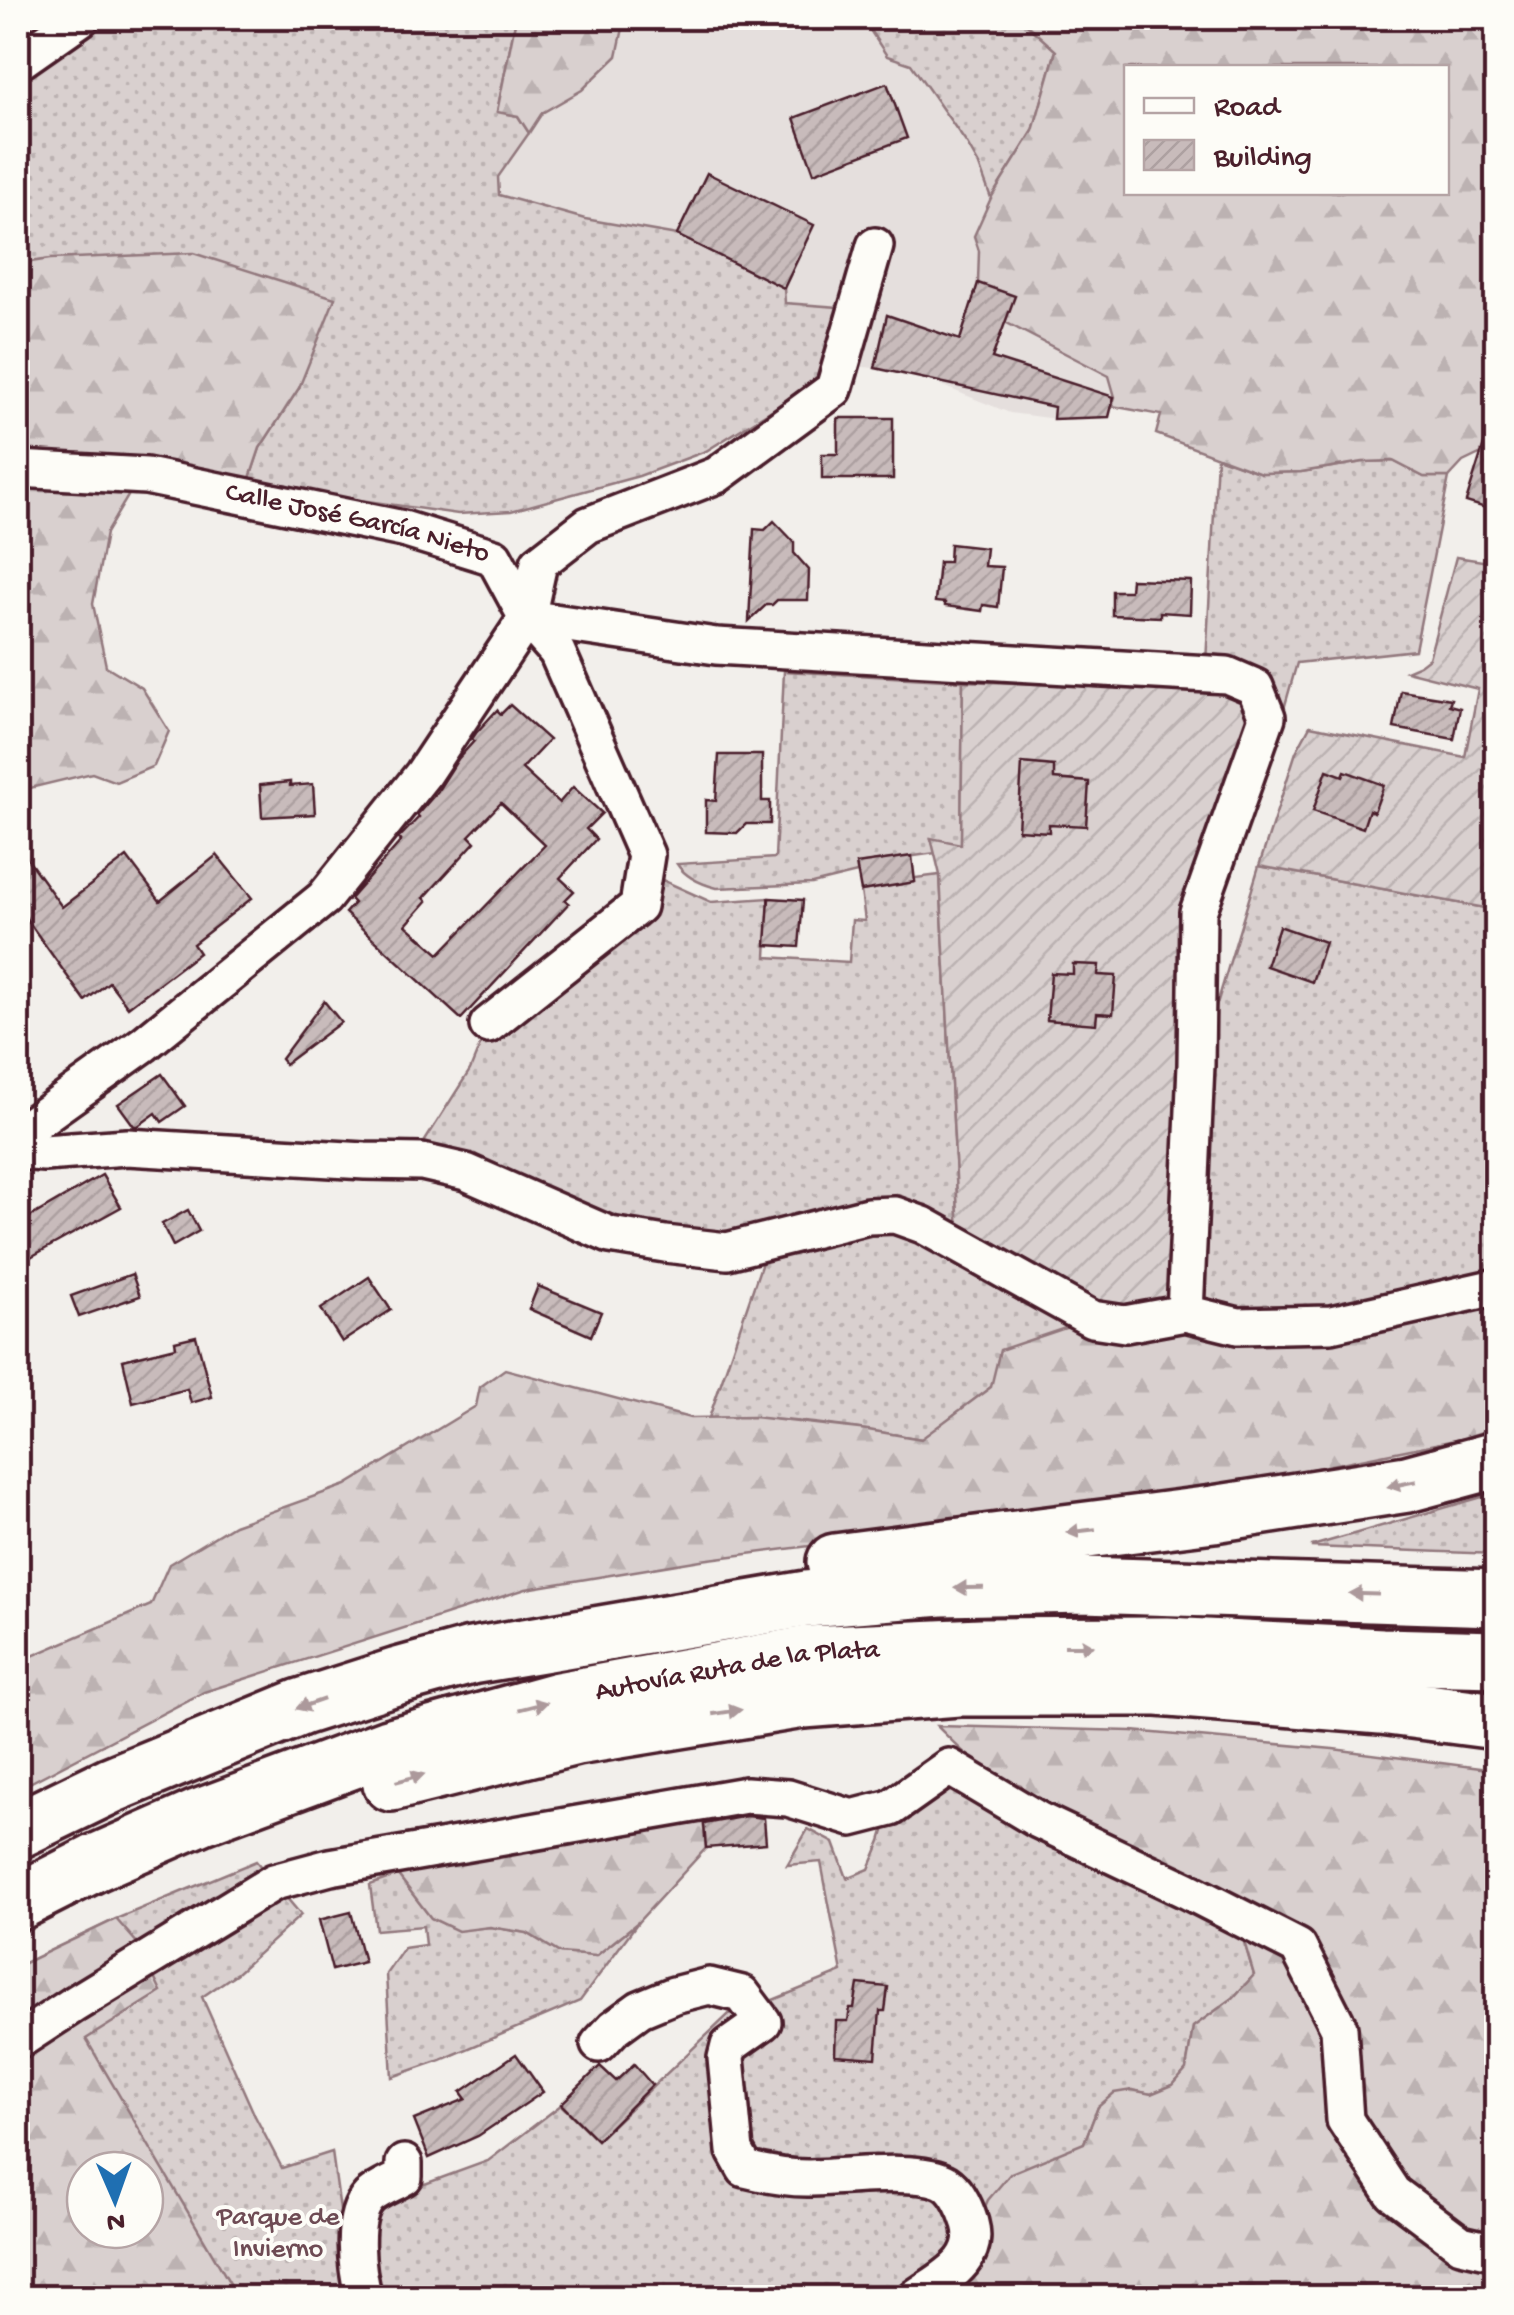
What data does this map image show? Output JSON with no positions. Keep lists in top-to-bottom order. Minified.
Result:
{"streets":{"highway":["Autovía Ruta de la Plata"],"street":["Calle José García Nieto"]},"parks":["Parque de Invierno"],"legend":["Road","Building"],"north":"bottom"}
